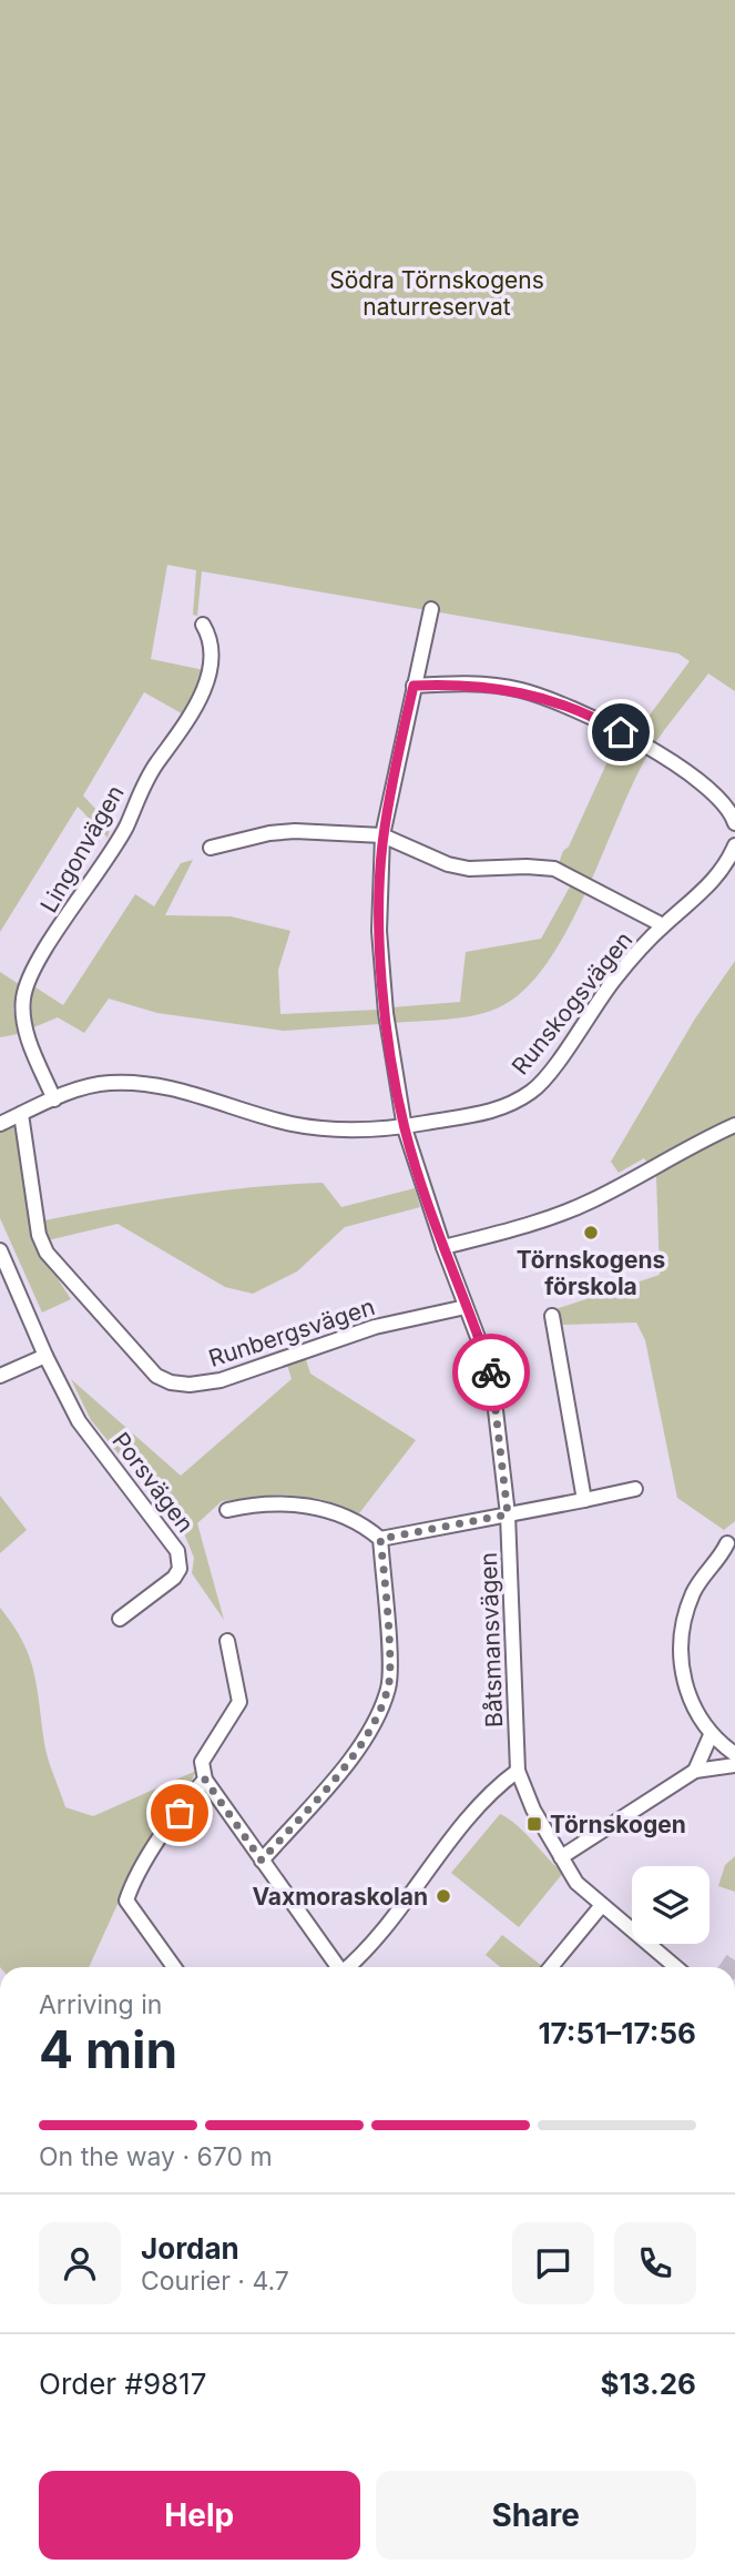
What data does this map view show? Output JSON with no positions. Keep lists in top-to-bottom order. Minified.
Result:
{"streets":{"street":["Lingonvägen","Runskogsvägen","Runbergsvägen","Porsvägen","Båtsmansvägen"]},"crossings":[["Lingonvägen","Runskogsvägen"],["Runskogsvägen","Runbergsvägen"],["Runskogsvägen","Båtsmansvägen"],["Runbergsvägen","Båtsmansvägen"]],"parks":["Södra Törnskogens naturreservat"],"places":{"other":["Törnskogens förskola","Vaxmoraskolan"],"transit":["Törnskogen"]},"page":{"heading":["4 min","Arriving in","17:51–17:56"],"panel":["Jordan","Courier · 4.7","Order #9817","$13.26"],"bar":"On the way · 670 m","buttons":["Help","Share"]}}
